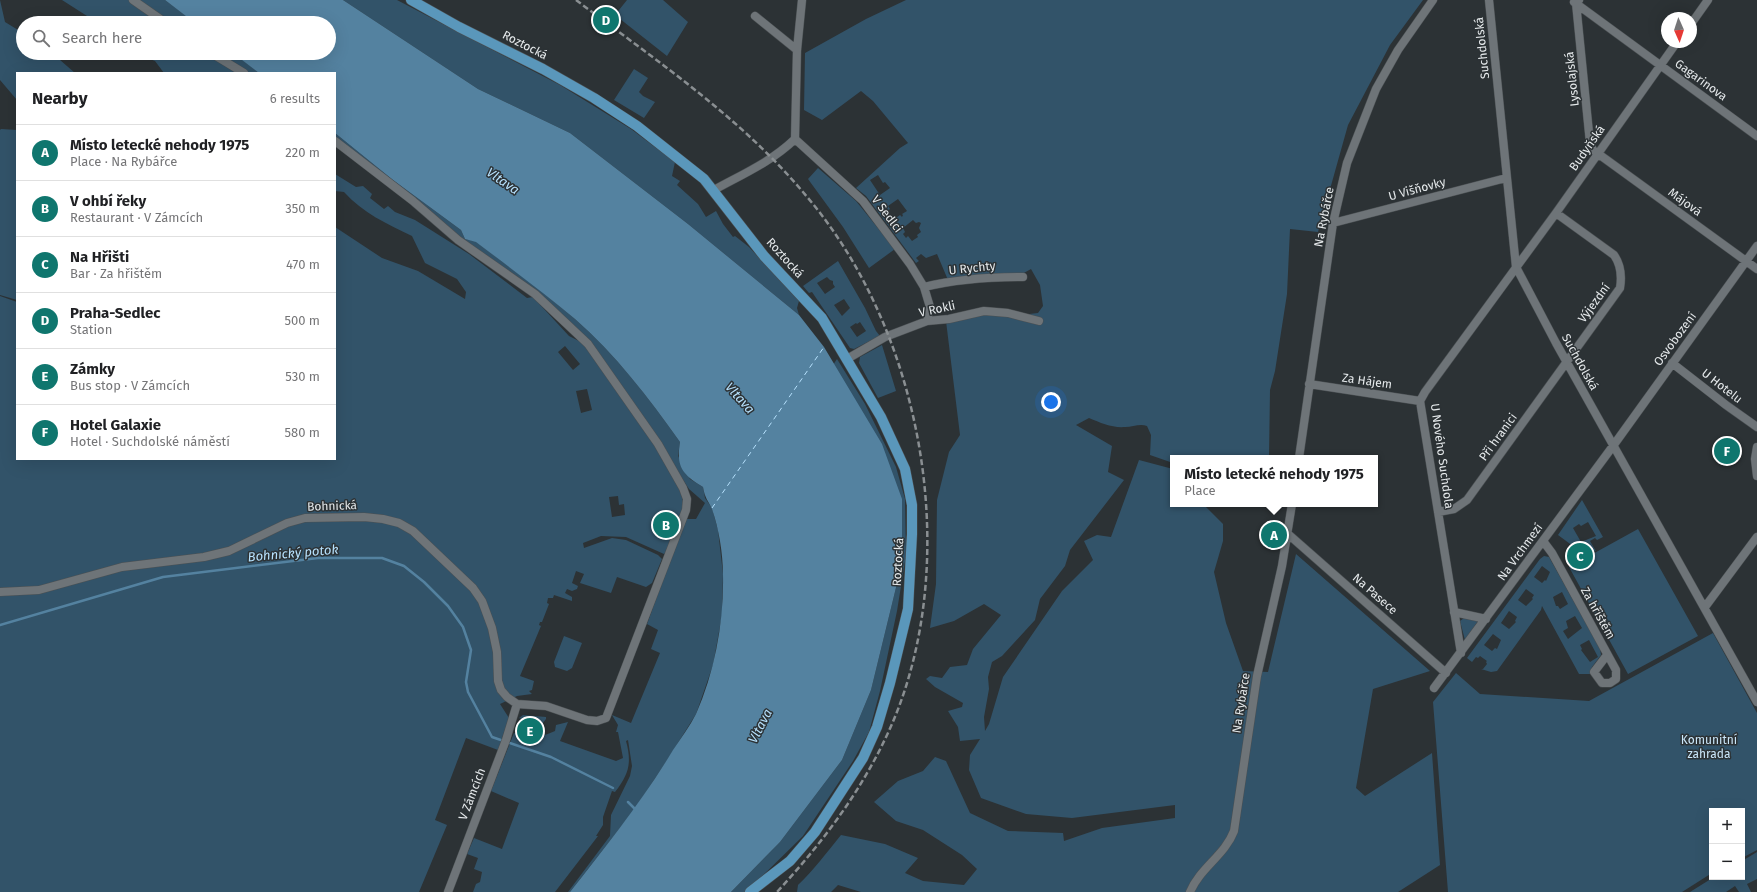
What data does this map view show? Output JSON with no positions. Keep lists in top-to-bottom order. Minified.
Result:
{"streets":{"main road":["Roztocká"],"street":["Suchdolská","Lysolajská","Gagarinova","Budyňská","U Višňovky","Májová","V Sedlci","Na Rybářce","U Rychty","Výjezdní","V Rokli","Osvobození","Za Hájem","U Hotelu","Při hranici","U Nového Suchdola","Bohnická","Na Vrchmezí","Na Pasece","Za hřištěm","V Zámcích"]},"crossings":[["Roztocká","V Rokli"],["Suchdolská","Budyňská"],["Suchdolská","U Višňovky"],["Suchdolská","Výjezdní"],["Suchdolská","Osvobození"],["Suchdolská","Při hranici"],["Suchdolská","U Nového Suchdola"],["Suchdolská","Na Vrchmezí"],["Lysolajská","Gagarinova"],["Lysolajská","Budyňská"],["Lysolajská","Májová"],["Gagarinova","Budyňská"],["Budyňská","Májová"],["Budyňská","Výjezdní"],["Budyňská","U Nového Suchdola"],["U Višňovky","Na Rybářce"],["Májová","Osvobození"],["V Sedlci","U Rychty"],["V Sedlci","V Rokli"],["Na Rybářce","Za Hájem"],["Na Rybářce","Na Pasece"],["Výjezdní","Při hranici"],["Osvobození","U Hotelu"],["Osvobození","Na Vrchmezí"],["Za Hájem","U Nového Suchdola"],["Při hranici","U Nového Suchdola"],["U Nového Suchdola","Na Vrchmezí"],["Bohnická","V Zámcích"],["Na Vrchmezí","Na Pasece"],["Na Vrchmezí","Za hřištěm"]],"water":["Vltava","Bohnický potok"],"parks":["Komunitní zahrada"],"north":"bottom","page":{"pins":["D","F","B","A","C","E"],"search":"Search here","heading":["Nearby","6 results"],"list":[{"mark":"A","name":"Místo letecké nehody 1975","note":"Place · Na Rybářce","value":"220 m"},{"mark":"B","name":"V ohbí řeky","note":"Restaurant · V Zámcích","value":"350 m"},{"mark":"C","name":"Na Hřišti","note":"Bar · Za hřištěm","value":"470 m"},{"mark":"D","name":"Praha-Sedlec","note":"Station","value":"500 m"},{"mark":"E","name":"Zámky","note":"Bus stop · V Zámcích","value":"530 m"},{"mark":"F","name":"Hotel Galaxie","note":"Hotel · Suchdolské náměstí","value":"580 m"}],"popup":["Místo letecké nehody 1975","Place"],"map_buttons":["+","−"]}}
